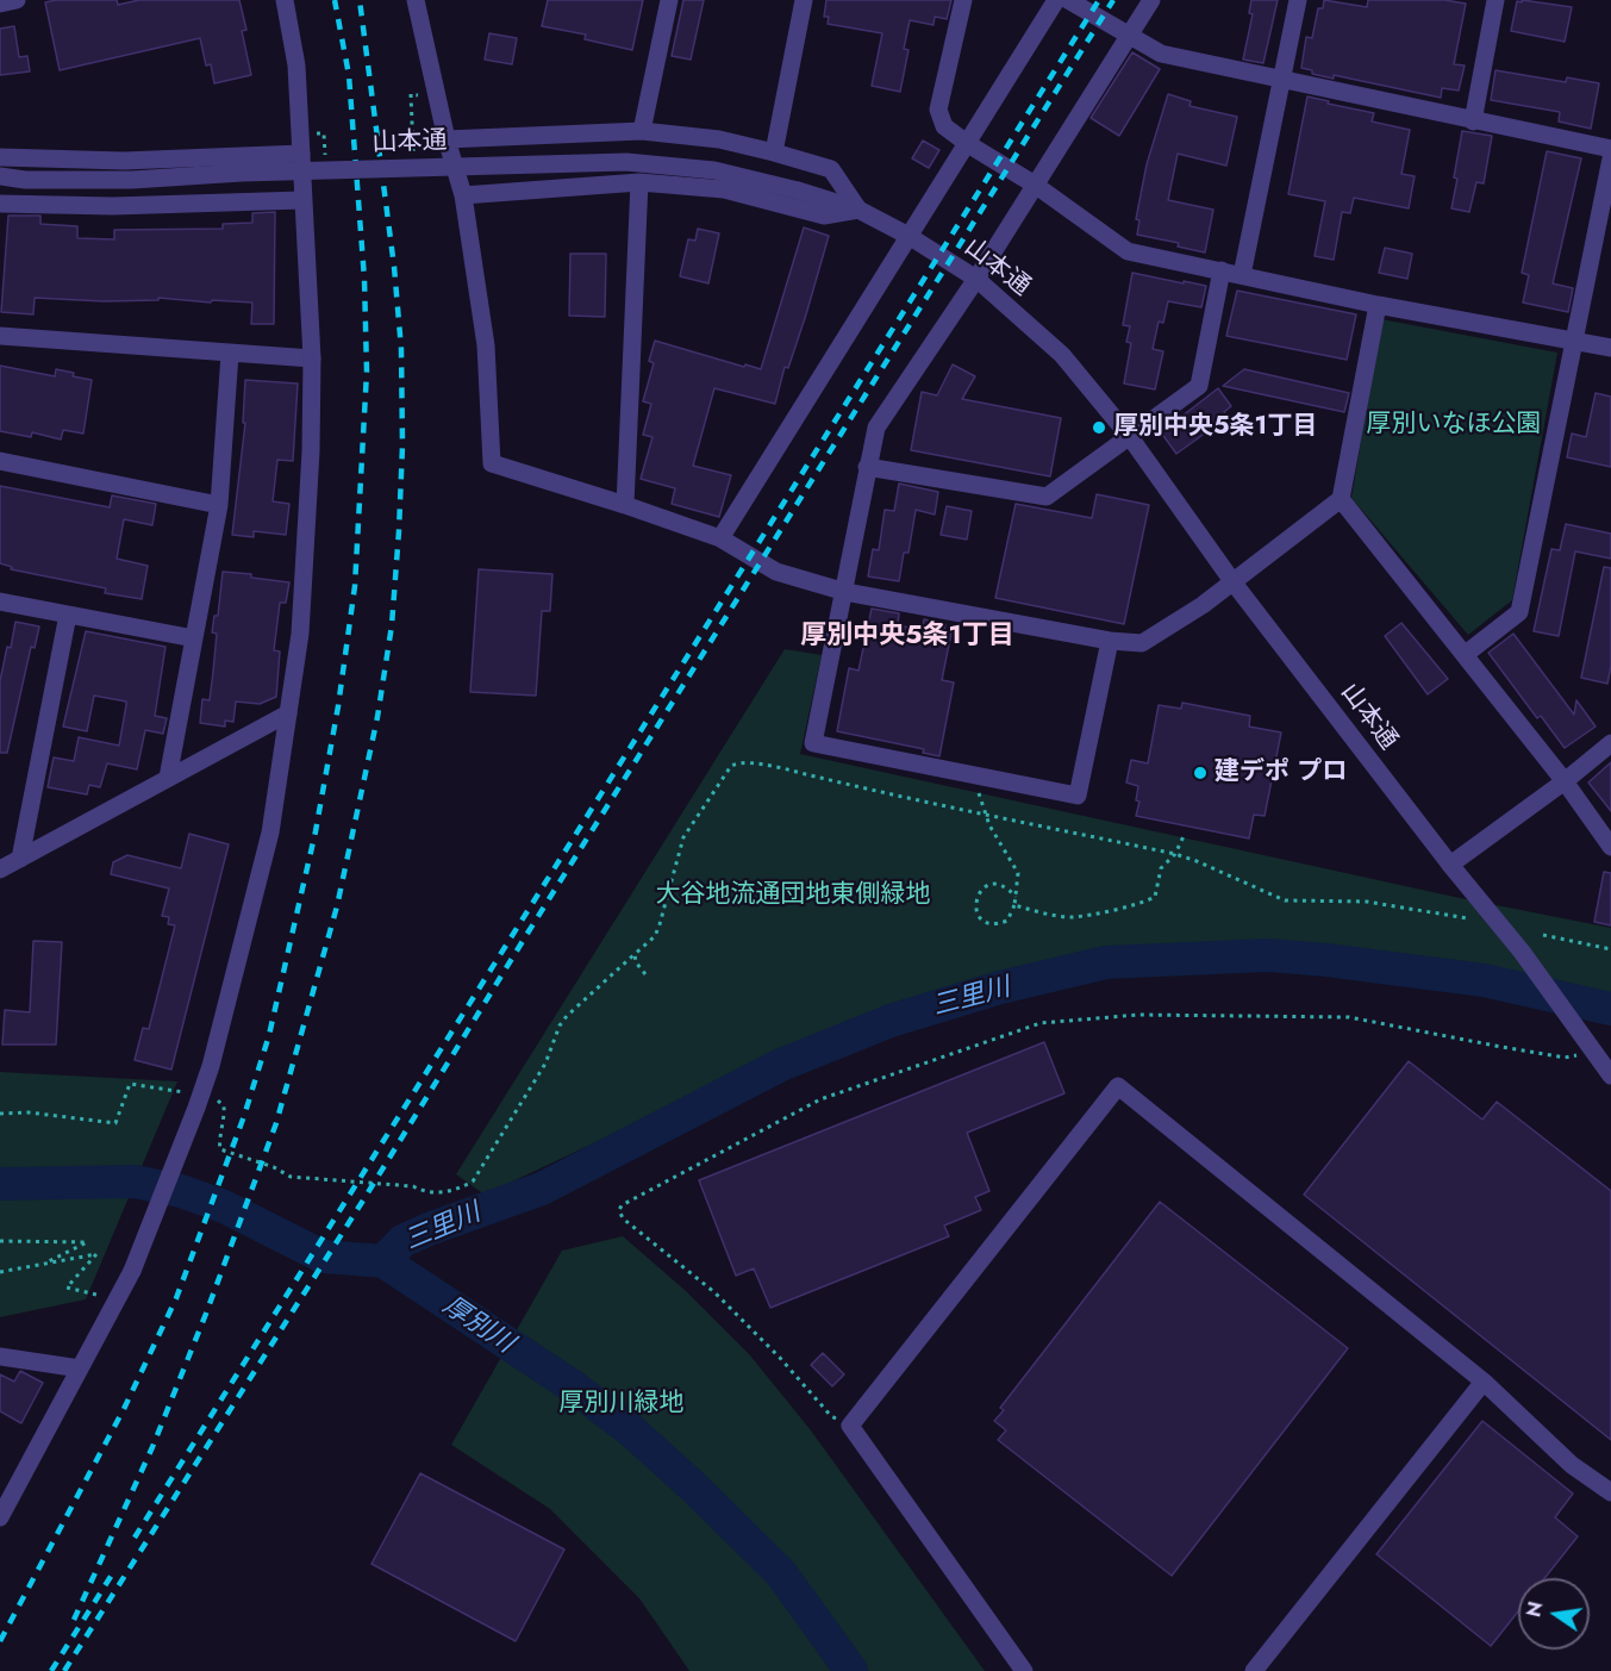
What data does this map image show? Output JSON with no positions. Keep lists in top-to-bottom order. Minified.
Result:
{"streets":{"street":["山本通"]},"districts":["厚別中央5条1丁目"],"water":["三里川","厚別川"],"parks":["厚別いなほ公園","大谷地流通団地東側緑地","厚別川緑地"],"places":["厚別中央5条1丁目","建デポ プロ"],"north":"left"}
